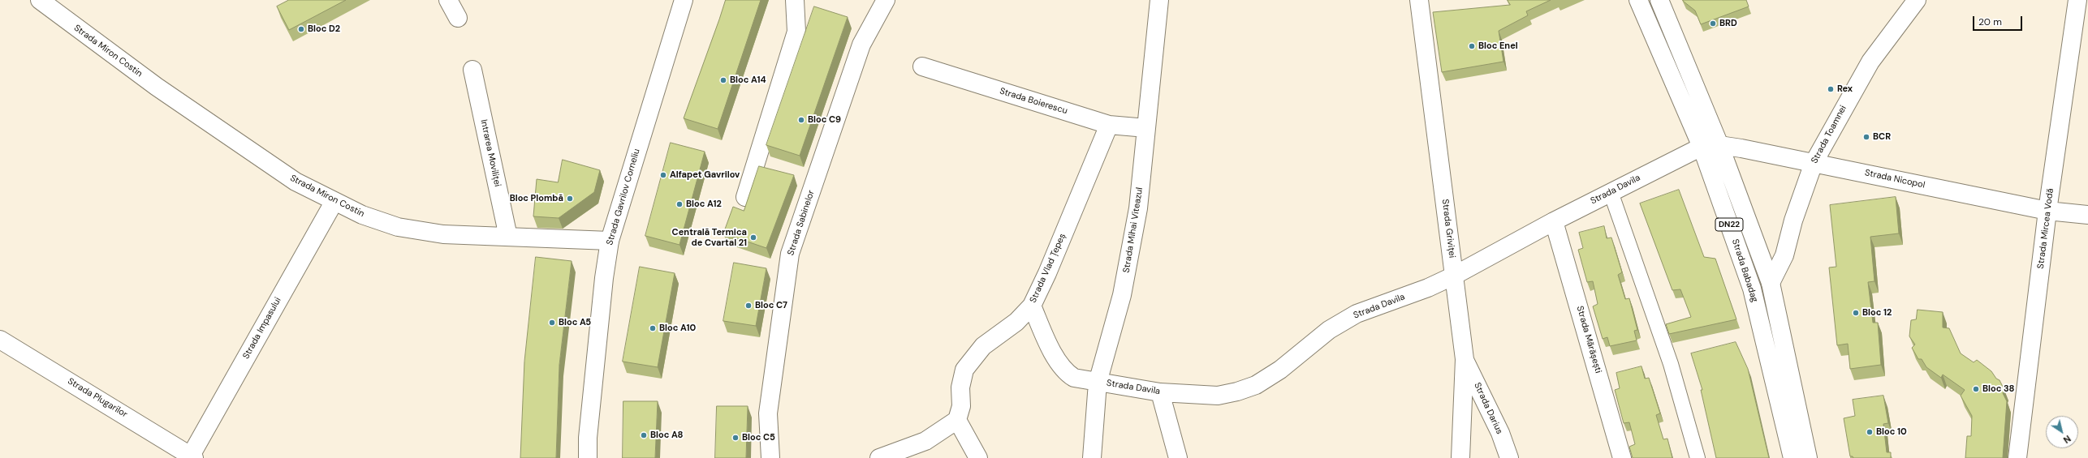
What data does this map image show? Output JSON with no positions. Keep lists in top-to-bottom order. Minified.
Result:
{"streets":{"street":["Strada Miron Costin","Strada Boierescu","Strada Toamnei","Intrarea Moviliței","Strada Nicopol","Strada Davila","Strada Gavrilov Corneliu","Strada Sabinelor","DN22","Strada Griviței","Strada Mircea Vodă","Strada Mihai Viteazul","Strada Vlad Țepeș","Strada Babadag","Strada Impasului","Strada Mărășești","Strada Plugarilor","Strada Darius"]},"crossings":[["Strada Miron Costin","Intrarea Moviliței"],["Strada Miron Costin","Strada Gavrilov Corneliu"],["Strada Miron Costin","Strada Impasului"],["Strada Boierescu","Strada Mihai Viteazul"],["Strada Boierescu","Strada Vlad Țepeș"],["Strada Toamnei","Strada Nicopol"],["Strada Toamnei","Strada Babadag"],["Strada Nicopol","Strada Davila"],["Strada Nicopol","Strada Mircea Vodă"],["Strada Nicopol","Strada Babadag"],["Strada Davila","Strada Griviței"],["Strada Davila","Strada Mihai Viteazul"],["Strada Davila","Strada Vlad Țepeș"],["Strada Davila","Strada Babadag"],["Strada Davila","Strada Mărășești"],["Strada Griviței","Strada Darius"],["Strada Impasului","Strada Plugarilor"]],"places":["BRD","Bloc D2","Bloc Enel","Bloc A14","Rex","Bloc C9","BCR","Alfapet Gavrilov","Bloc Plombă","Bloc A12","Centrală Termica de Cvartal 21","Bloc C7","Bloc 12","Bloc A5","Bloc A10","Bloc 38","Bloc 10","Bloc A8","Bloc C5"],"scale_bar":"20 m","north":"bottom right"}
